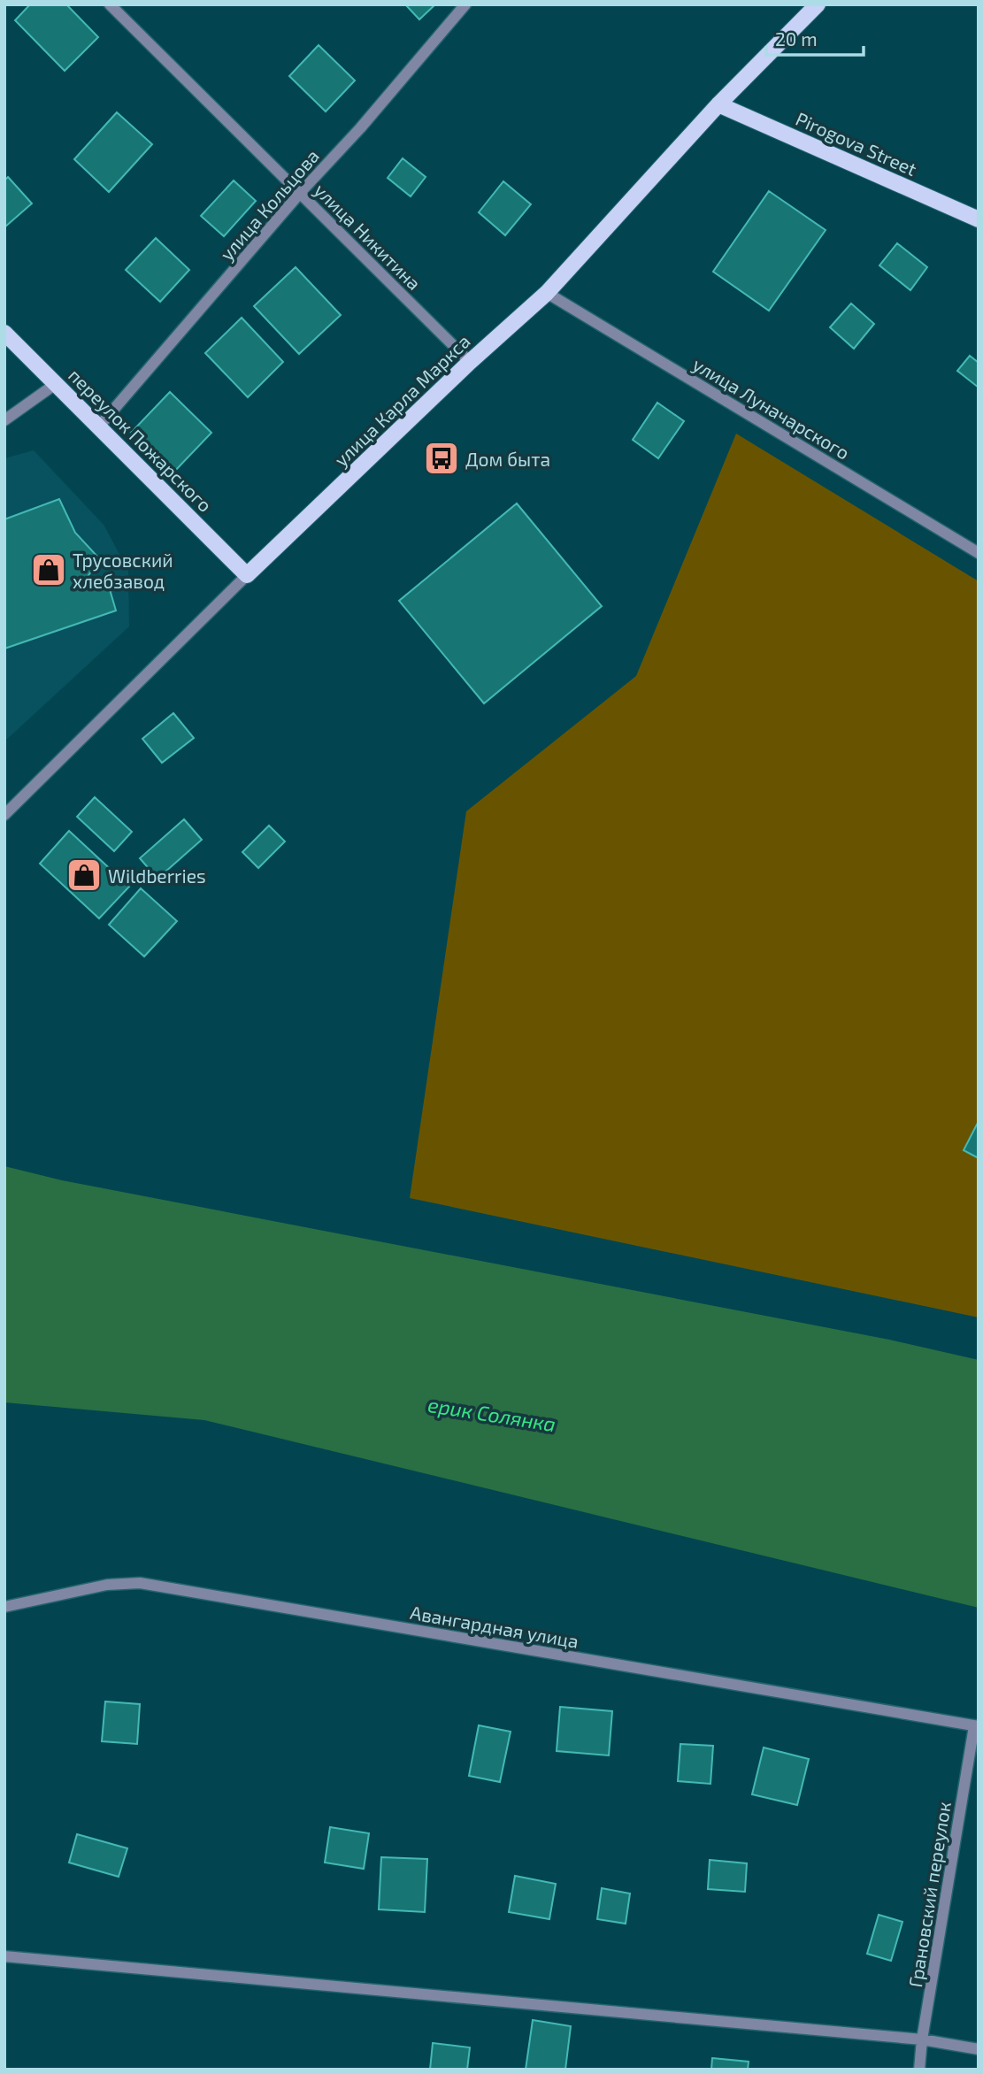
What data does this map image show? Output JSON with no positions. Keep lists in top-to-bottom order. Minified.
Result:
{"streets":{"main road":["Pirogova Street","улица Карла Маркса","переулок Пожарского"],"street":["улица Кольцова","улица Никитина","улица Луначарского","Авангардная улица","Грановский переулок"]},"crossings":[["Pirogova Street","улица Карла Маркса"],["улица Кольцова","улица Никитина"],["улица Кольцова","переулок Пожарского"],["улица Никитина","улица Карла Маркса"],["улица Карла Маркса","улица Луначарского"],["улица Карла Маркса","переулок Пожарского"],["Авангардная улица","Грановский переулок"]],"water":["ерик Солянка"],"places":{"bus stop":["Дом быта"],"shop":["Трусовский хлебзавод","Wildberries"]},"scale_bar":"20 m"}
